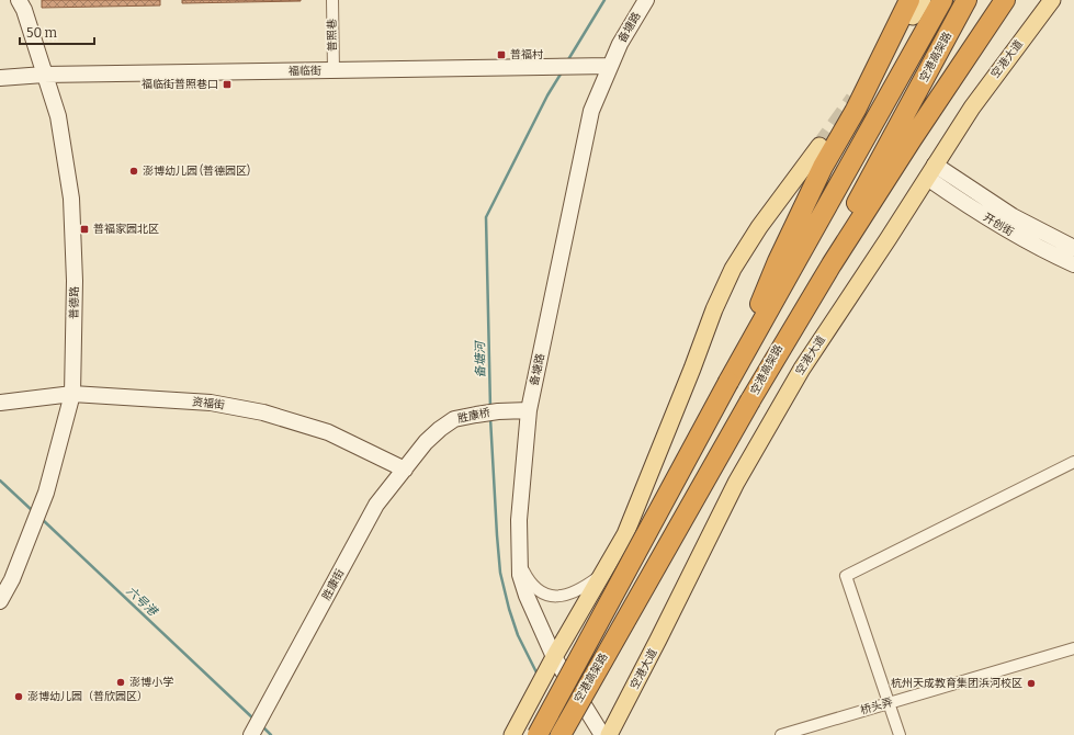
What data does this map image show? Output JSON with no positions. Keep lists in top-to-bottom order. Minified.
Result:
{"streets":{"highway":["空港高架路"],"main road":["空港大道"],"street":["备塘路","普照巷","福临街","开创街","普德路","资福街","胜康桥","胜康街","桥头弄"]},"crossings":[["备塘路","福临街"],["备塘路","胜康桥"],["普照巷","福临街"],["空港大道","开创街"],["福临街","普德路"],["普德路","资福街"],["资福街","胜康街"],["胜康桥","胜康街"]],"water":["备塘河","六号港"],"places":{"transit":["普福村","福临街普照巷口","普福家园北区"],"other":["澎博幼儿园 (普德园区)","澎博小学","杭州天成教育集团浜河校区","澎博幼儿园（普欣园区）"]},"scale_bar":"50 m"}
